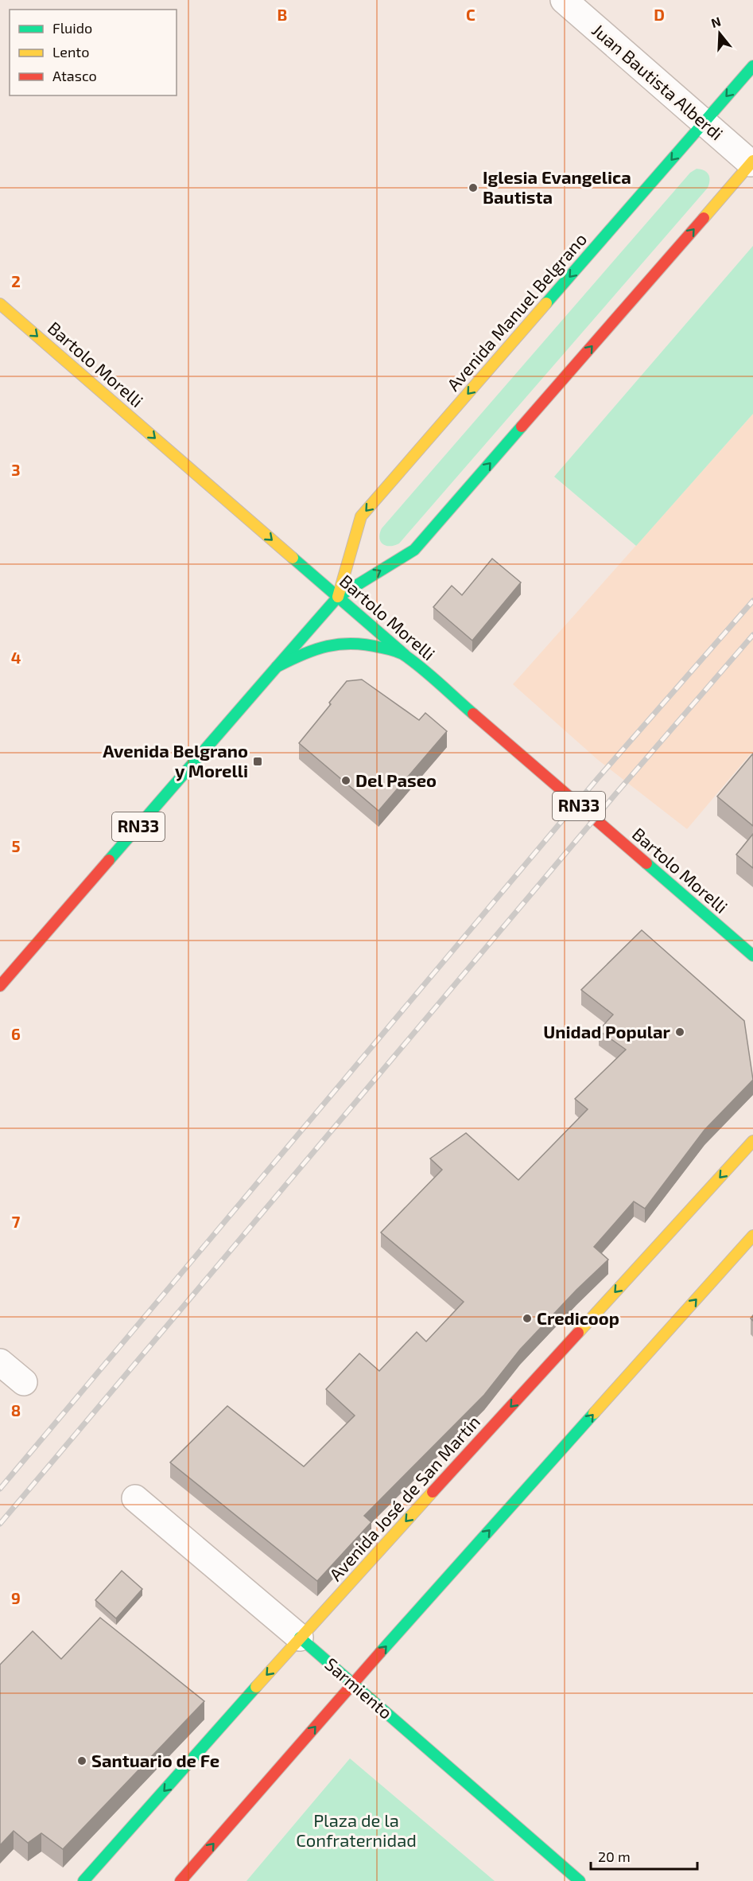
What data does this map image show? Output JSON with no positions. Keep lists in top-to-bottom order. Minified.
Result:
{"streets":{"street":["Juan Bautista Alberdi","Avenida Manuel Belgrano","Bartolo Morelli","RN33","Avenida José de San Martín","Sarmiento"]},"crossings":[["Juan Bautista Alberdi","Avenida Manuel Belgrano"],["Avenida Manuel Belgrano","Bartolo Morelli"],["Avenida José de San Martín","Sarmiento"]],"one_way":["Bartolo Morelli"],"parks":["Plaza de la Confraternidad"],"places":{"other":["Iglesia Evangelica Bautista","Del Paseo","Unidad Popular","Credicoop","Santuario de Fe"],"transit":["Avenida Belgrano y Morelli"]},"legend":["Fluido","Lento","Atasco"],"scale_bar":"20 m","north":"top","grid":{"columns":["B","C","D"],"rows":["2","3","4","5","6","7","8","9"]}}
